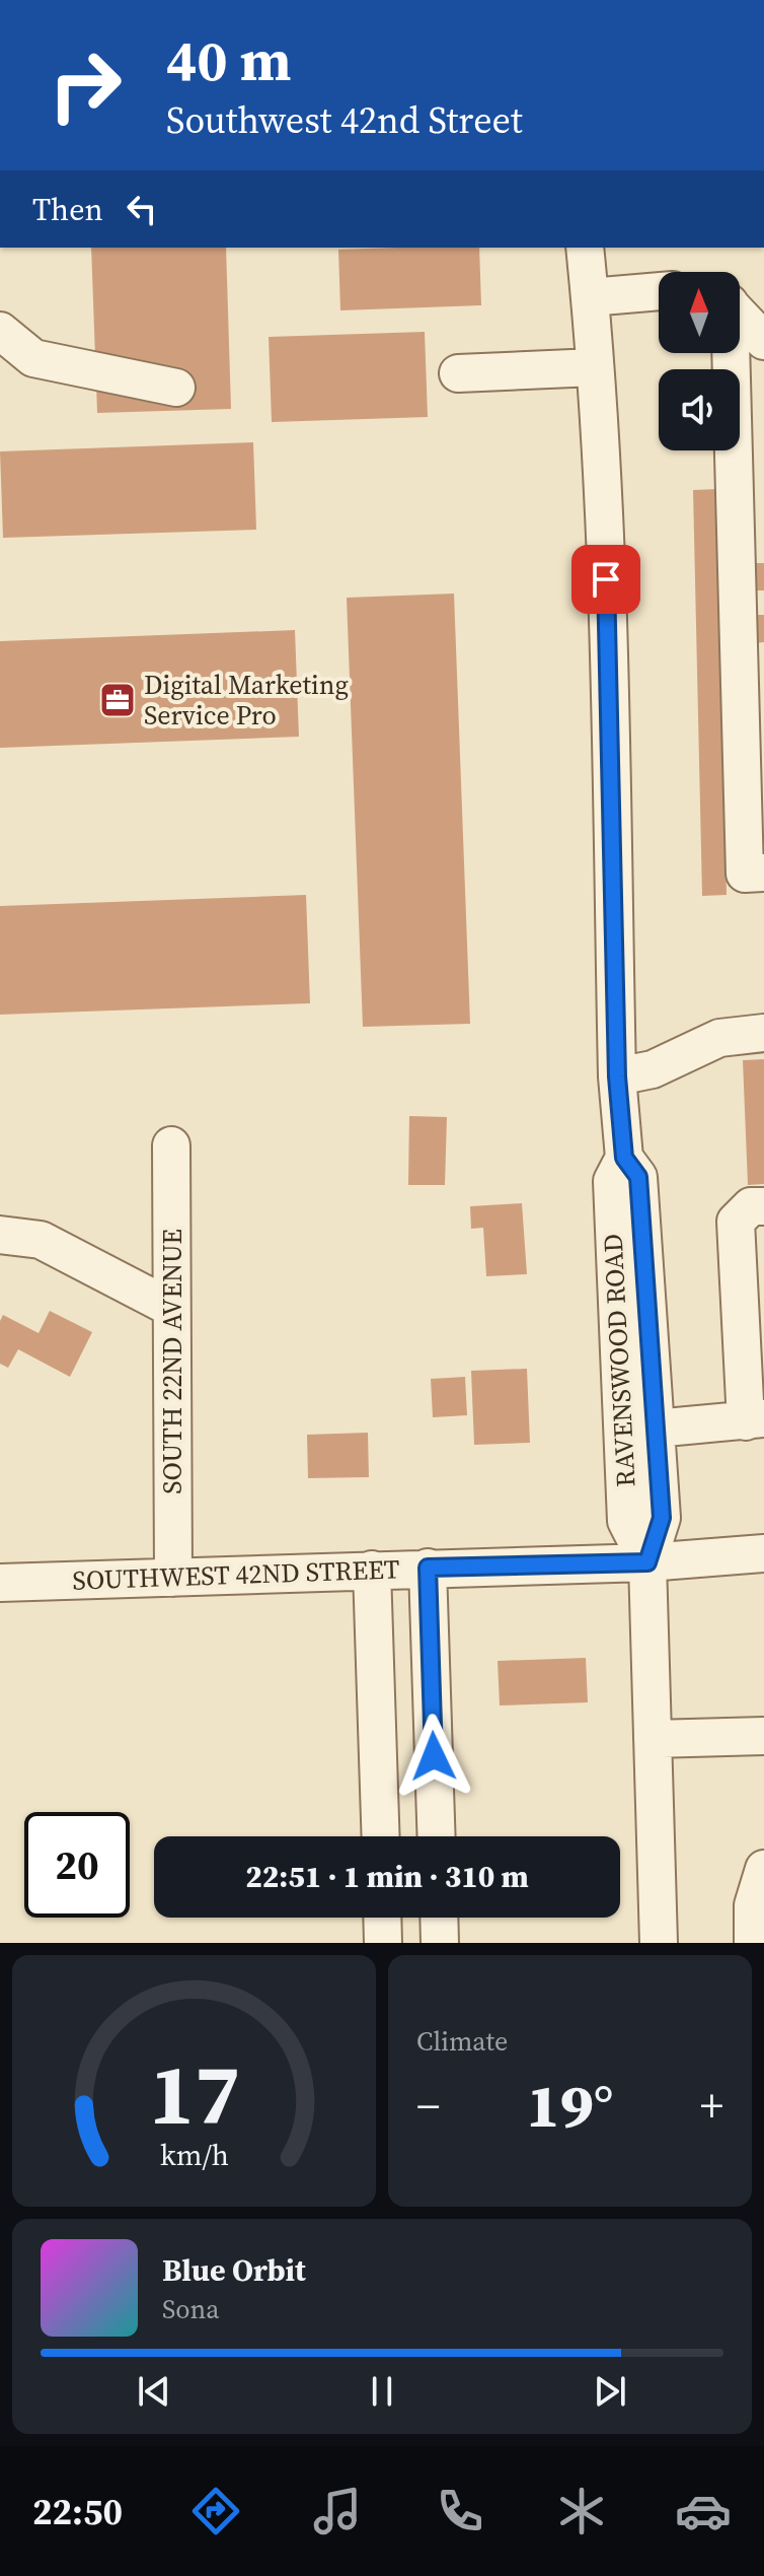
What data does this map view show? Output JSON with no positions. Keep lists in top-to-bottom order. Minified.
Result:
{"streets":{"street":["RAVENSWOOD ROAD","SOUTH 22ND AVENUE","SOUTHWEST 42ND STREET"]},"crossings":[["RAVENSWOOD ROAD","SOUTHWEST 42ND STREET"],["SOUTH 22ND AVENUE","SOUTHWEST 42ND STREET"]],"places":{"office":["Digital Marketing Service Pro"]},"north":"top","page":{"turn":["40 m","Southwest 42nd Street"],"then":"Then","limit":"20","trip":"22:51 · 1 min · 310 m","tile":"Climate","heat":["−","19°","+"],"song":["Blue Orbit","Sona"],"tabs":"22:50","gauge":["17","km/h"]}}
